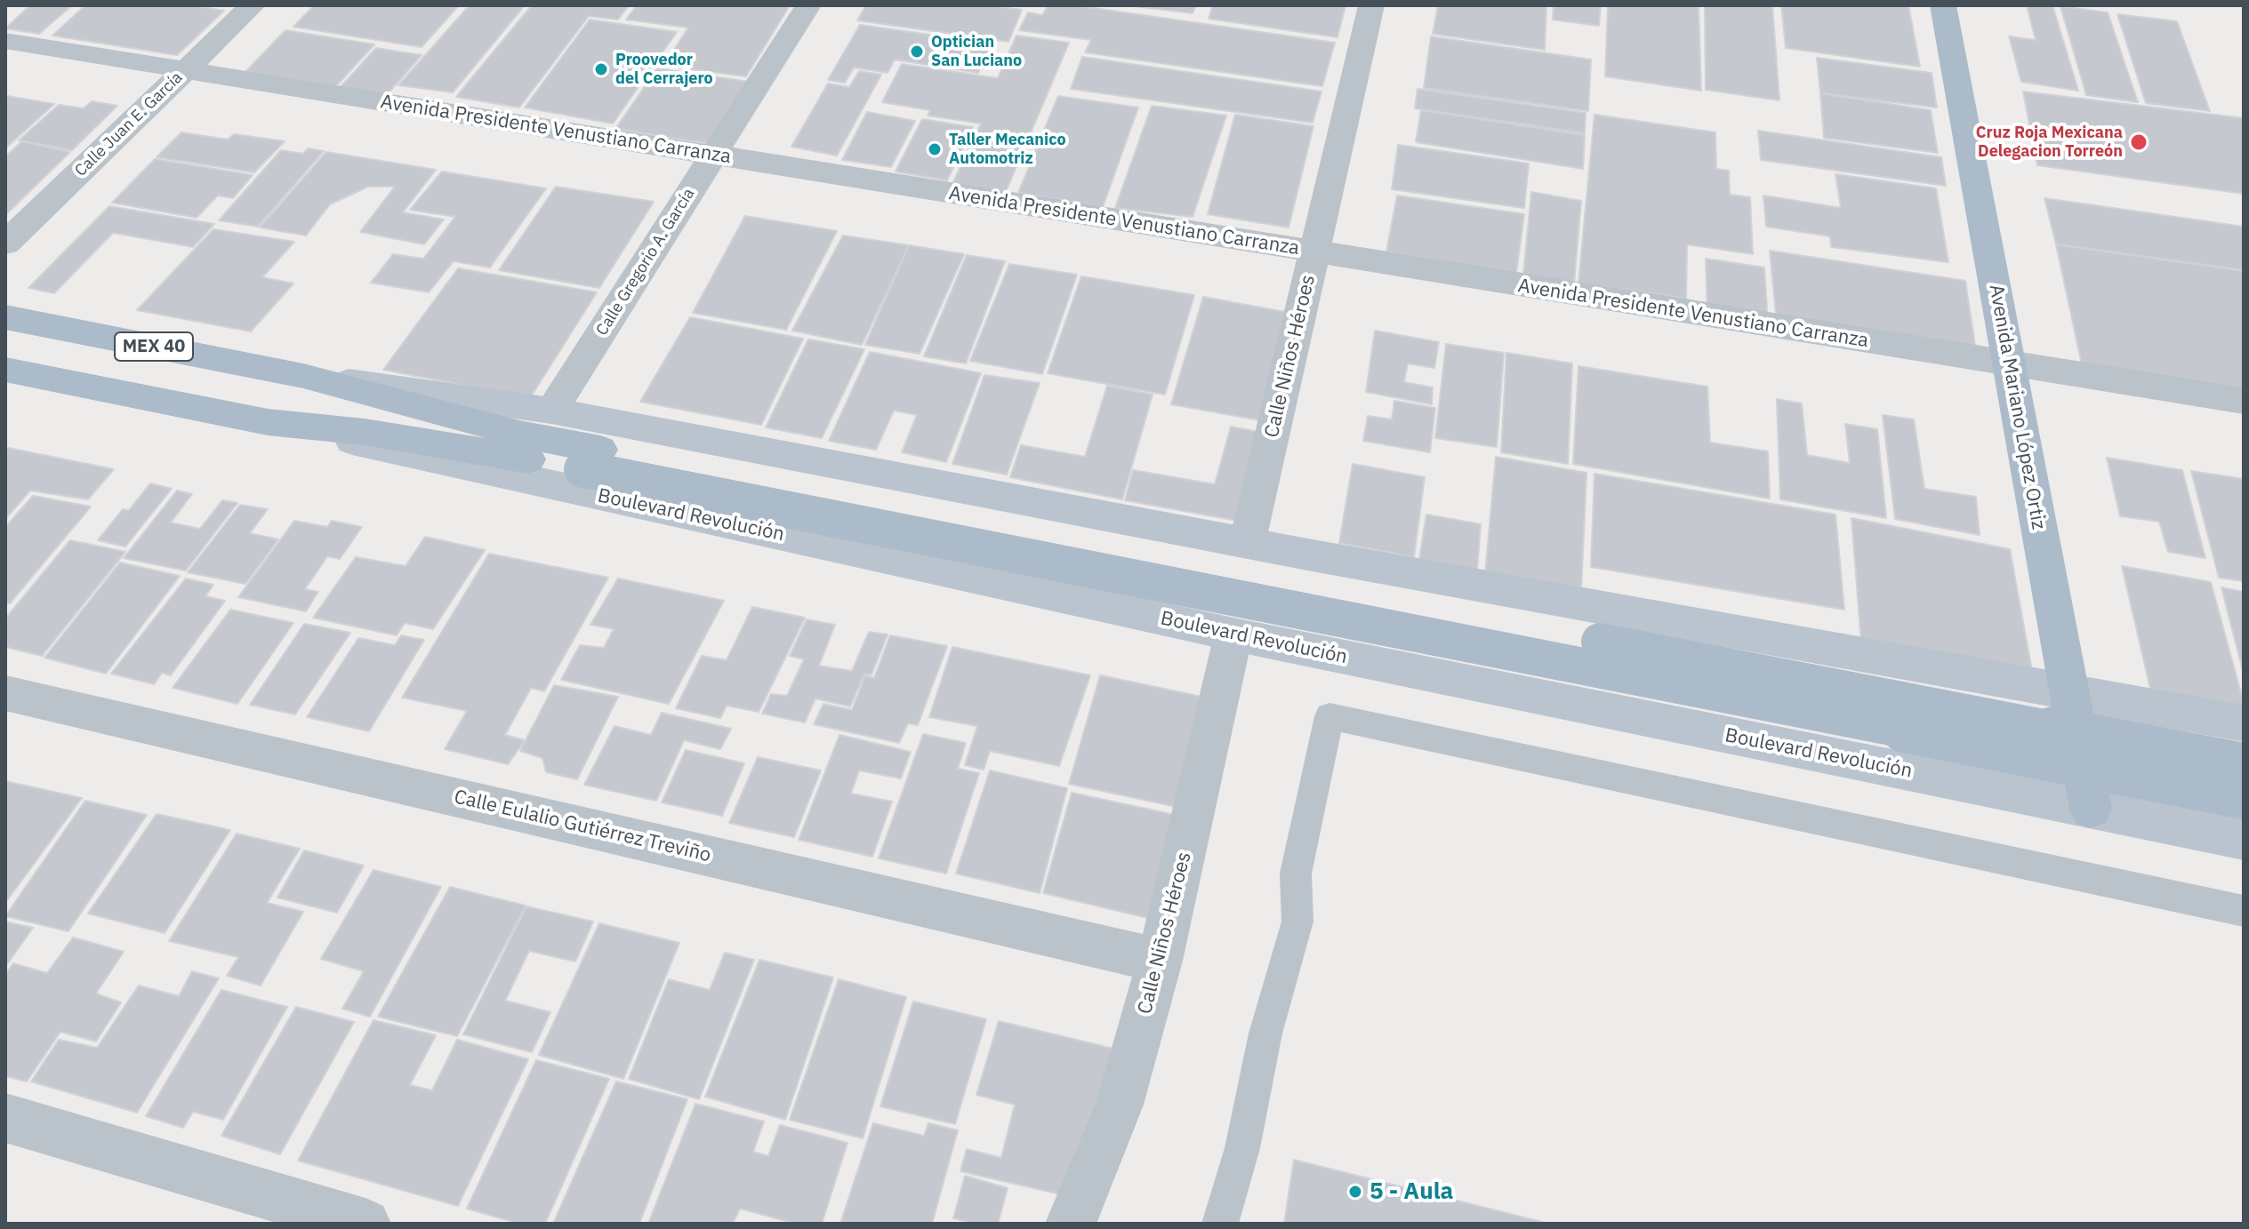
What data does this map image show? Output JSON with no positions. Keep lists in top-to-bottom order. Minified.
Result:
{"streets":{"main road":["MEX 40","Avenida Mariano López Ortiz","Boulevard Revolución"],"street":["Calle Juan E. García","Avenida Presidente Venustiano Carranza","Calle Gregorio A. García","Calle Niños Héroes","Calle Eulalio Gutiérrez Treviño"]},"crossings":[["Calle Juan E. García","Avenida Presidente Venustiano Carranza"],["Avenida Presidente Venustiano Carranza","Calle Gregorio A. García"],["Avenida Presidente Venustiano Carranza","Calle Niños Héroes"],["Avenida Presidente Venustiano Carranza","Avenida Mariano López Ortiz"],["Calle Gregorio A. García","MEX 40"],["MEX 40","Calle Niños Héroes"],["MEX 40","Avenida Mariano López Ortiz"],["MEX 40","Boulevard Revolución"],["Calle Niños Héroes","Boulevard Revolución"],["Calle Niños Héroes","Calle Eulalio Gutiérrez Treviño"],["Avenida Mariano López Ortiz","Boulevard Revolución"]],"places":["Optician San Luciano","Proovedor del Cerrajero","Cruz Roja Mexicana Delegacion Torreón","Taller Mecanico Automotriz","5 - Aula"]}
